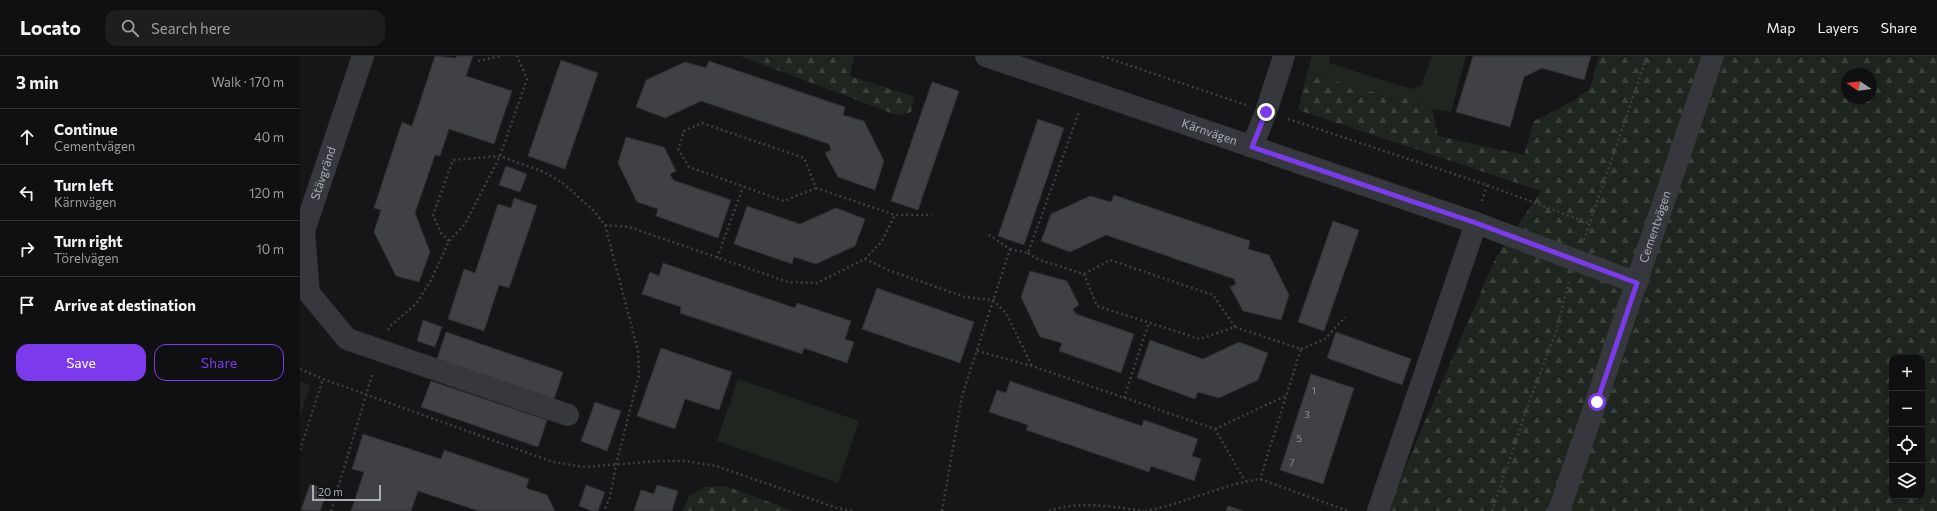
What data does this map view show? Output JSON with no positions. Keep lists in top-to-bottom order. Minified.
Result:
{"streets":{"street":["Kärnvägen","Stävgränd","Cementvägen"]},"crossings":[["Kärnvägen","Cementvägen"]],"house_numbers":["1","3","5","7"],"scale_bar":"20 m","north":"left","page":{"header":"Locato","search":"Search here","nav":["Map","Layers","Share"],"heading":["3 min","Walk · 170 m"],"list":[["Continue","Cementvägen","40 m"],["Turn left","Kärnvägen","120 m"],["Turn right","Törelvägen","10 m"],"Arrive at destination"],"buttons":["Save","Share"],"map_buttons":["+","−"],"scale":"20 m"}}
